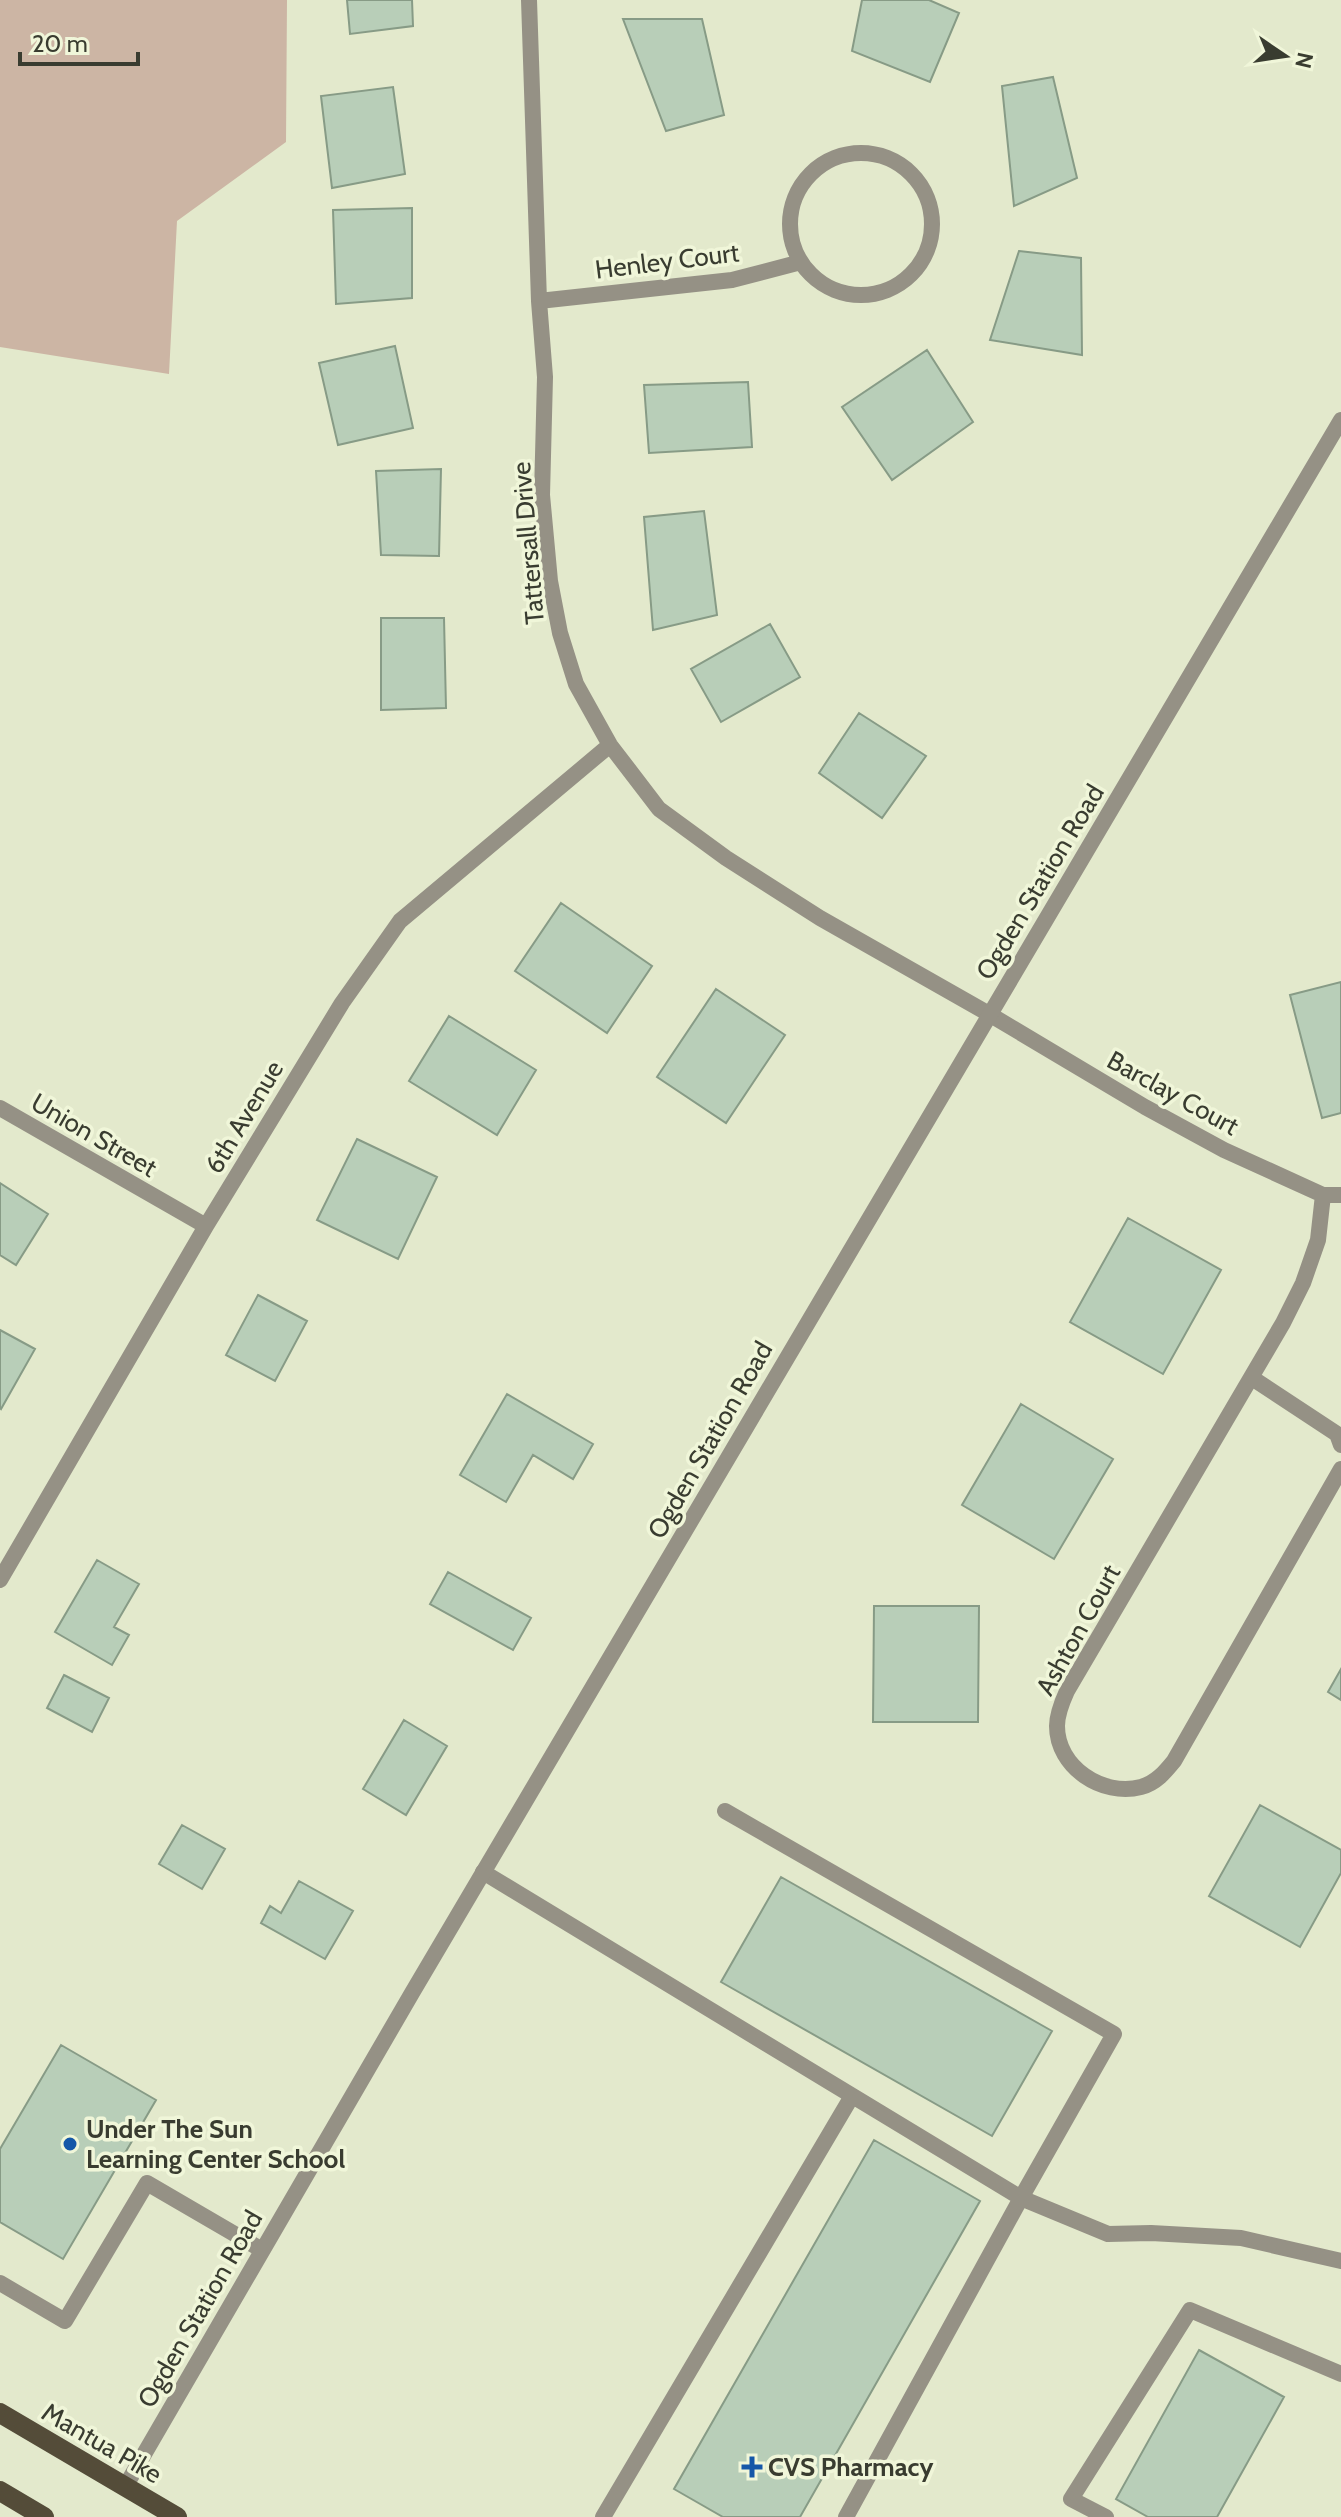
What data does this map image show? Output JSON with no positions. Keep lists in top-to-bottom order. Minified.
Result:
{"streets":{"main road":["Mantua Pike"],"street":["Henley Court","Tattersall Drive","Ogden Station Road","Barclay Court","6th Avenue","Union Street","Ashton Court"]},"crossings":[["Henley Court","Tattersall Drive"],["Tattersall Drive","Ogden Station Road"],["Tattersall Drive","Barclay Court"],["Tattersall Drive","6th Avenue"],["Ogden Station Road","Barclay Court"],["Ogden Station Road","Mantua Pike"],["Barclay Court","Ashton Court"],["6th Avenue","Union Street"]],"places":{"other":["Under The Sun Learning Center School"],"health":["CVS Pharmacy"]},"scale_bar":"20 m","north":"right"}
